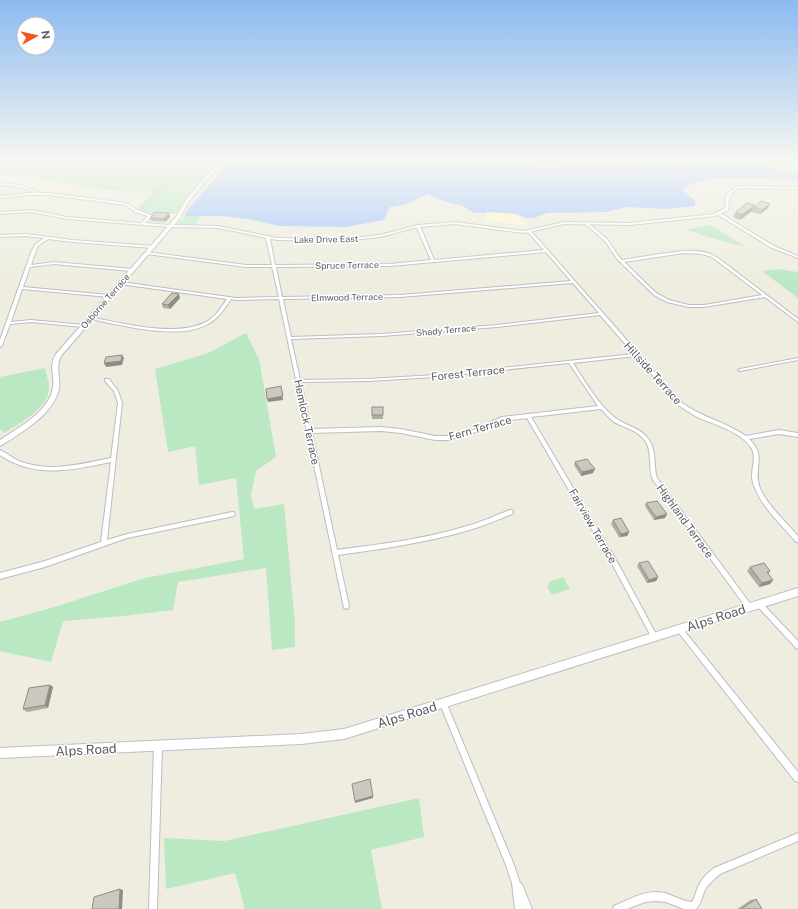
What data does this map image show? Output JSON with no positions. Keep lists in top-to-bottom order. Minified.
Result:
{"streets":{"street":["Lake Drive East","Spruce Terrace","Elmwood Terrace","Osborne Terrace","Shady Terrace","Forest Terrace","Hillside Terrace","Hemlock Terrace","Fern Terrace","Highland Terrace","Fairview Terrace","Alps Road"]},"crossings":[["Lake Drive East","Osborne Terrace"],["Lake Drive East","Hillside Terrace"],["Lake Drive East","Hemlock Terrace"],["Spruce Terrace","Osborne Terrace"],["Spruce Terrace","Hillside Terrace"],["Spruce Terrace","Hemlock Terrace"],["Elmwood Terrace","Osborne Terrace"],["Elmwood Terrace","Hillside Terrace"],["Elmwood Terrace","Hemlock Terrace"],["Shady Terrace","Hillside Terrace"],["Shady Terrace","Hemlock Terrace"],["Forest Terrace","Hillside Terrace"],["Forest Terrace","Hemlock Terrace"],["Forest Terrace","Highland Terrace"],["Hemlock Terrace","Fern Terrace"],["Fern Terrace","Highland Terrace"],["Fern Terrace","Fairview Terrace"],["Highland Terrace","Alps Road"],["Fairview Terrace","Alps Road"]],"north":"right"}
